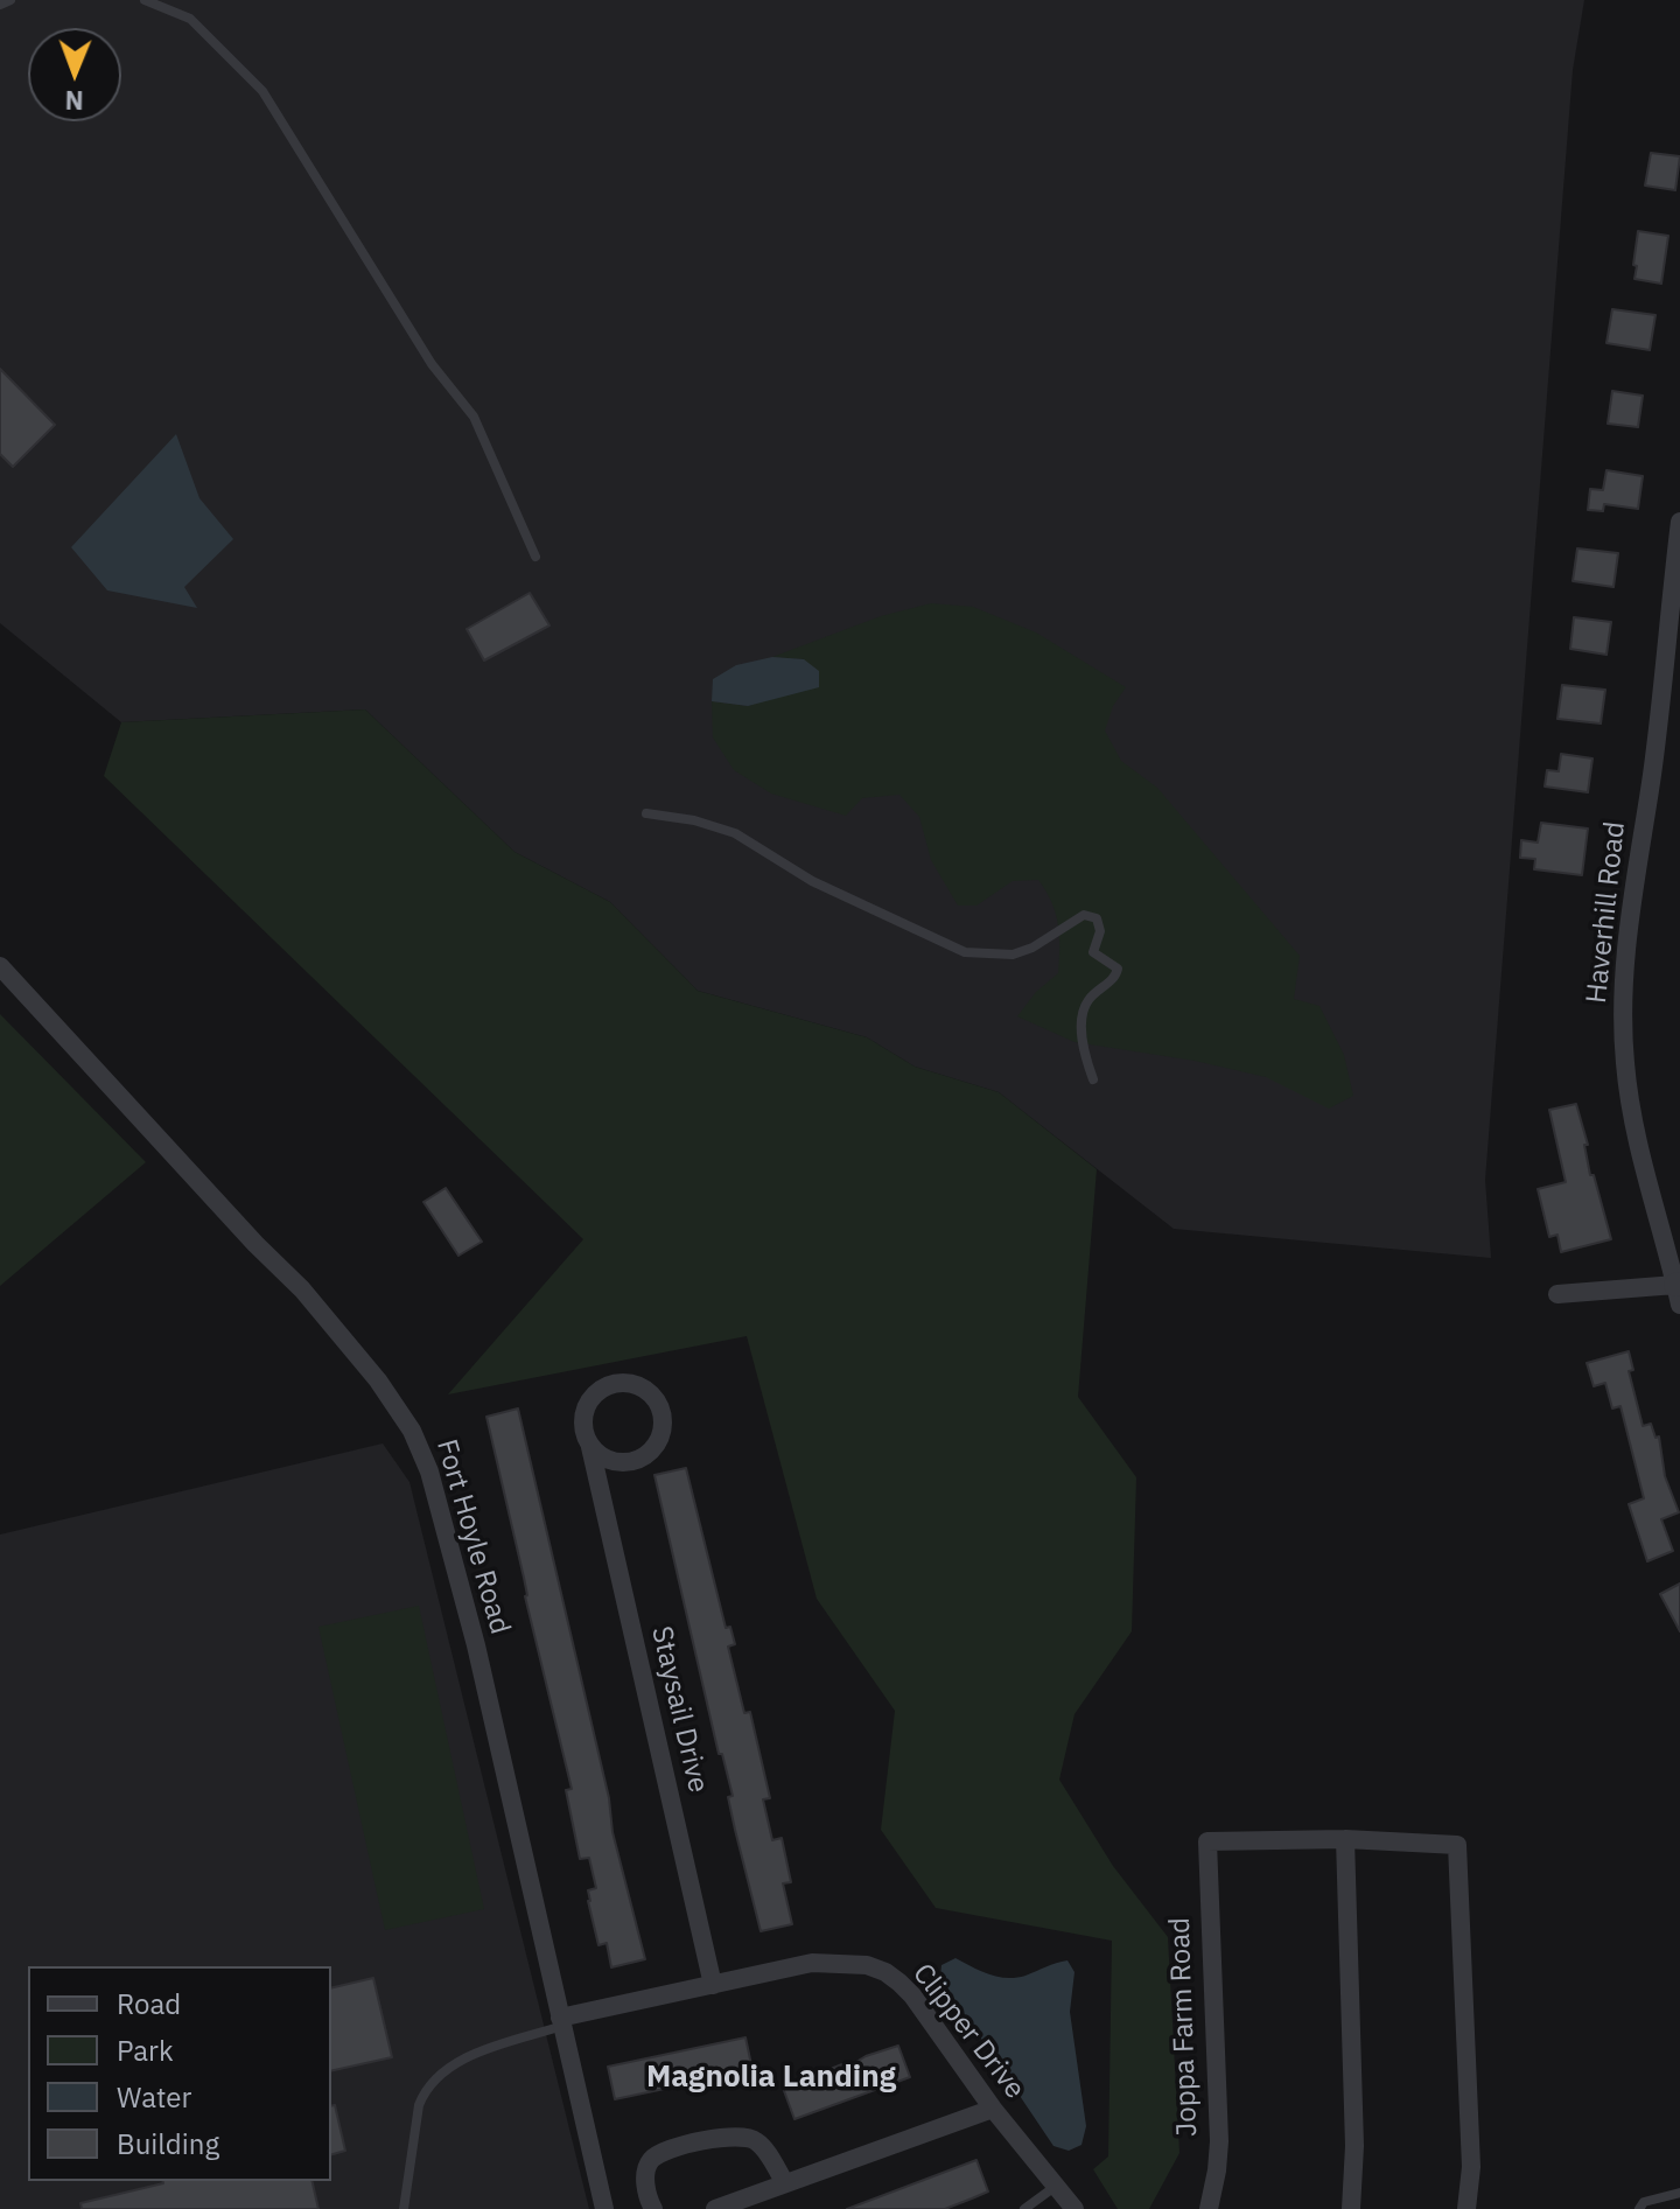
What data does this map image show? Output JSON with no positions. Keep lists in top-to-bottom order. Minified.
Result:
{"streets":{"street":["Haverhill Road","Fort Hoyle Road","Staysail Drive","Joppa Farm Road","Clipper Drive"]},"crossings":[["Fort Hoyle Road","Clipper Drive"],["Staysail Drive","Clipper Drive"]],"districts":["Magnolia Landing"],"legend":["Road","Park","Water","Building"],"north":"bottom"}
